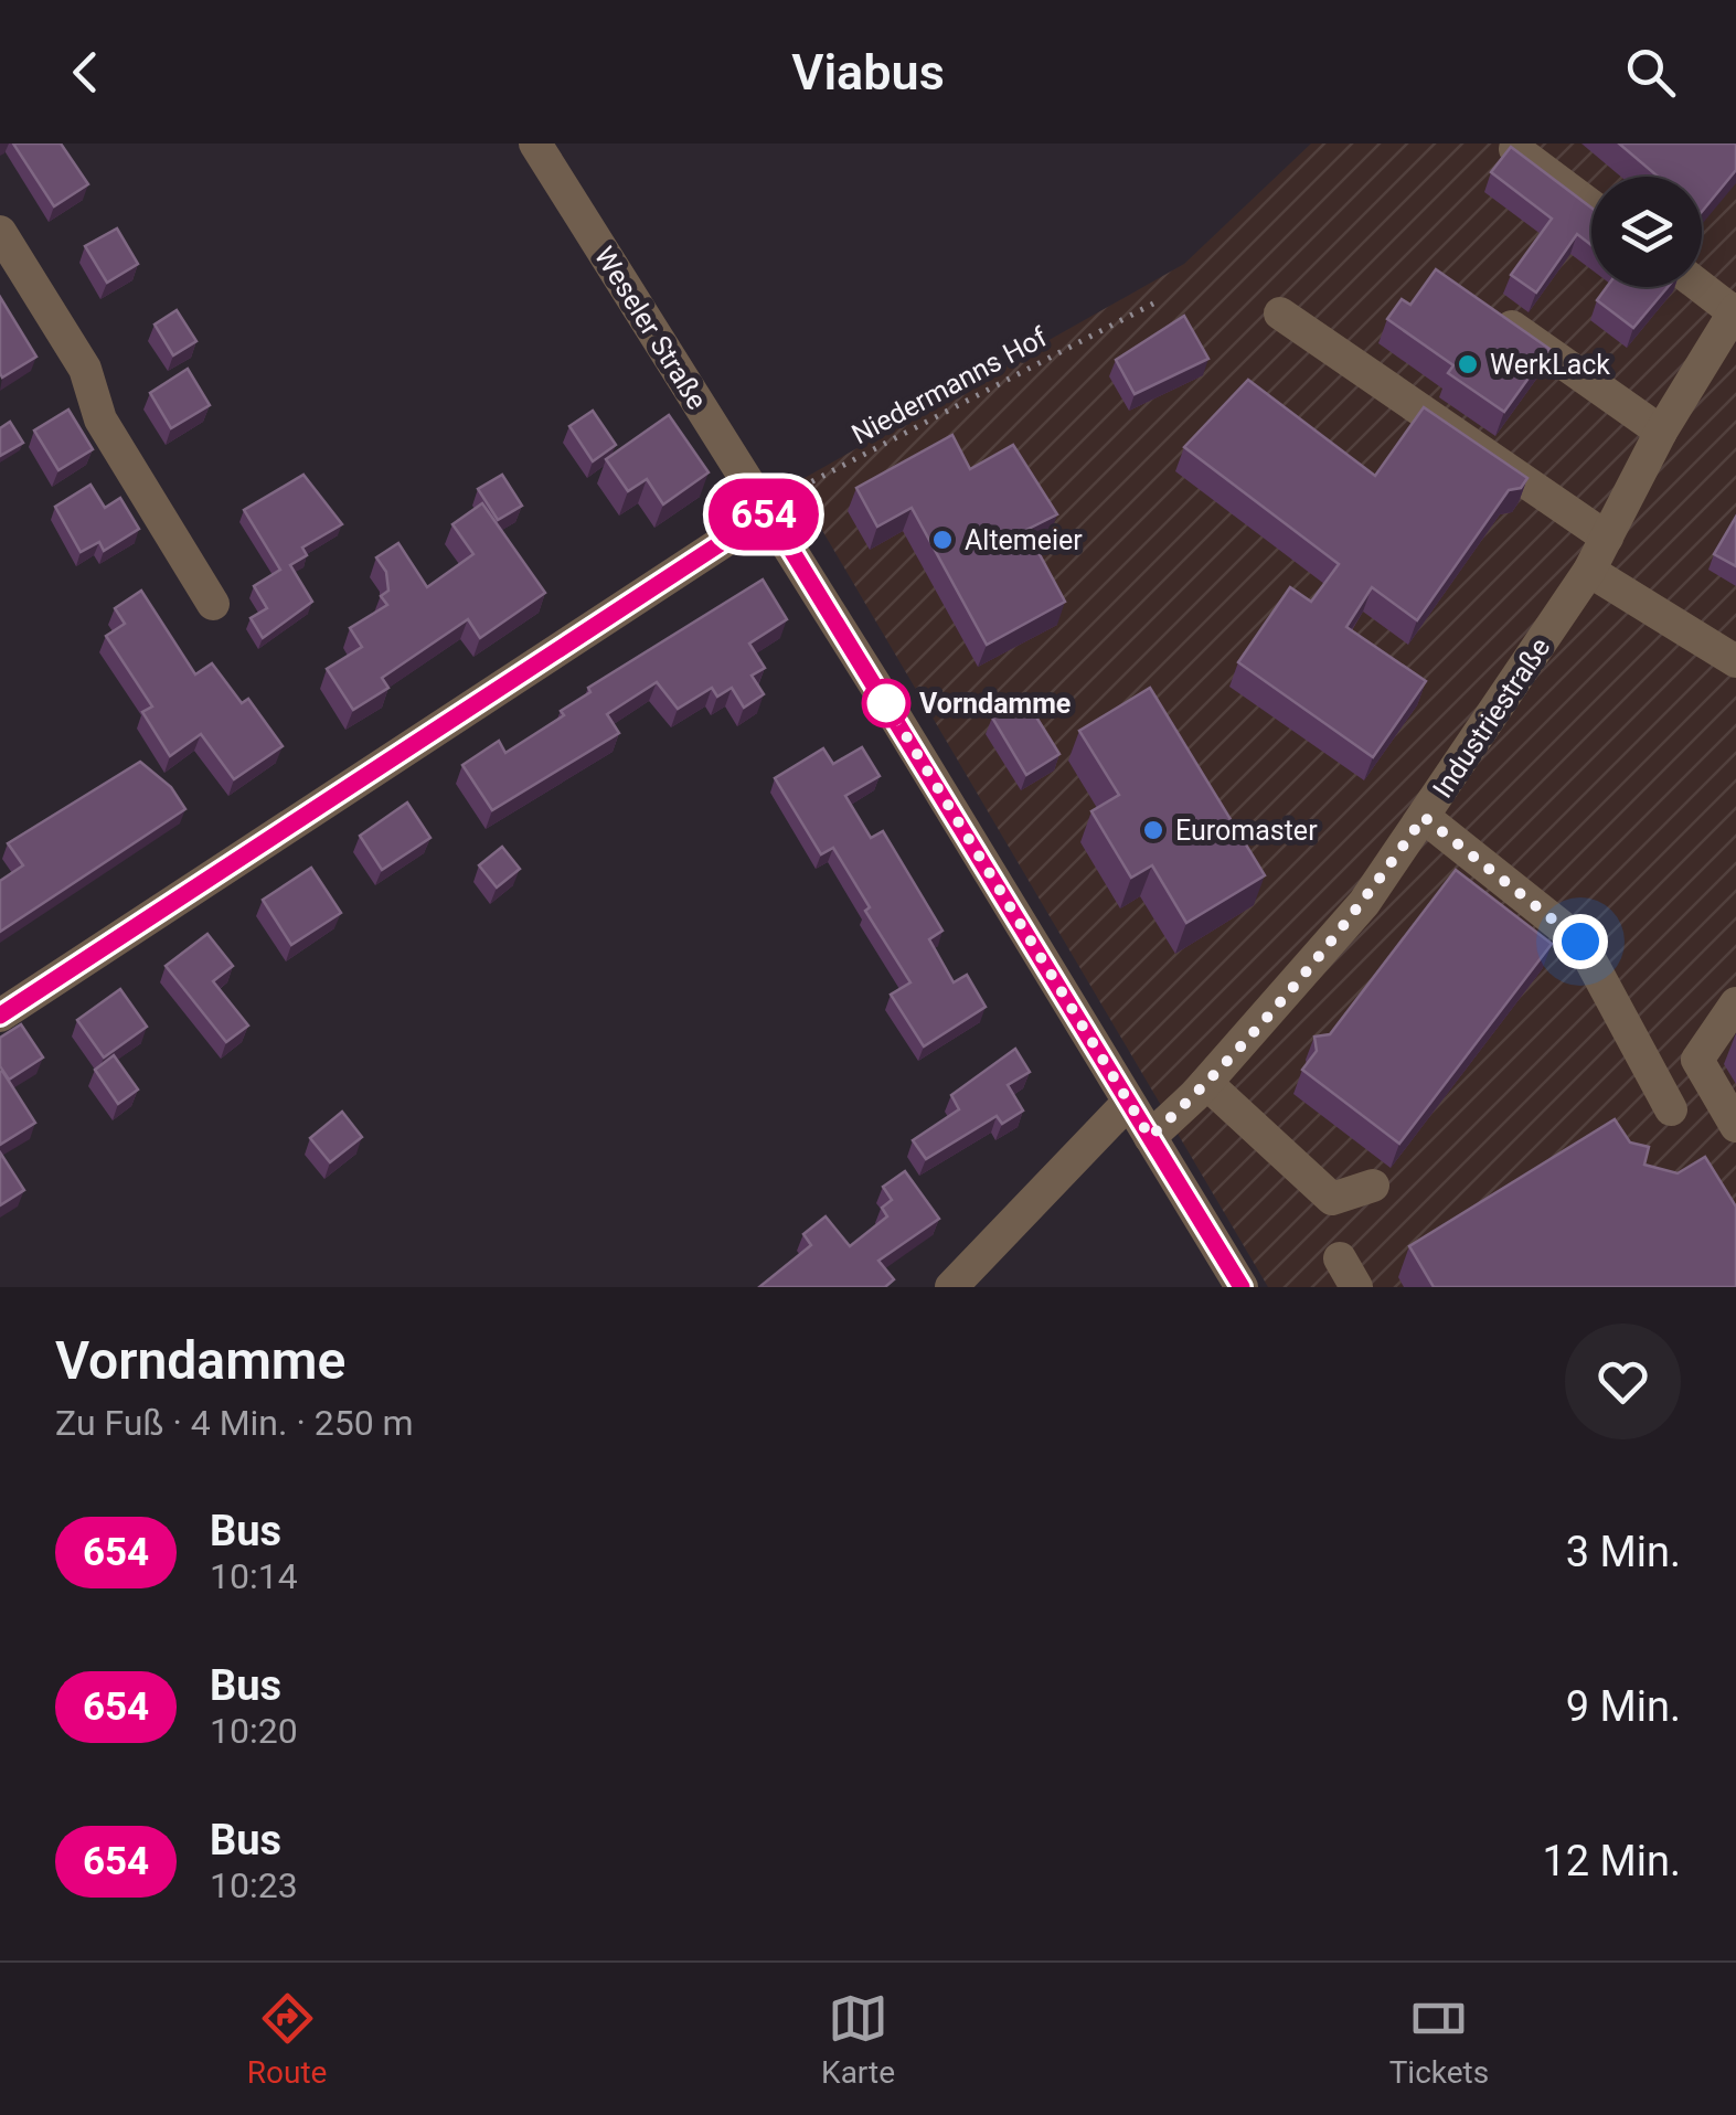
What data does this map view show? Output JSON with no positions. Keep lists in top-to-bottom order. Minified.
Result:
{"streets":{"street":["Weseler Straße","Industriestraße"],"path":["Niedermanns Hof"]},"crossings":[["Weseler Straße","Niedermanns Hof"],["Weseler Straße","Industriestraße"]],"places":["WerkLack","Altemeier","Vorndamme","Euromaster"],"lines":["bus line 654"],"page":{"header":"Viabus","on_map":"654","heading":["Vorndamme","Zu Fuß · 4 Min. · 250 m"],"list":[{"mark":"654","name":"Bus","note":"10:14","value":"3 Min."},{"mark":"654","name":"Bus","note":"10:20","value":"9 Min."},{"mark":"654","name":"Bus","note":"10:23","value":"12 Min."}],"tabs":["Route","Karte","Tickets"]}}
